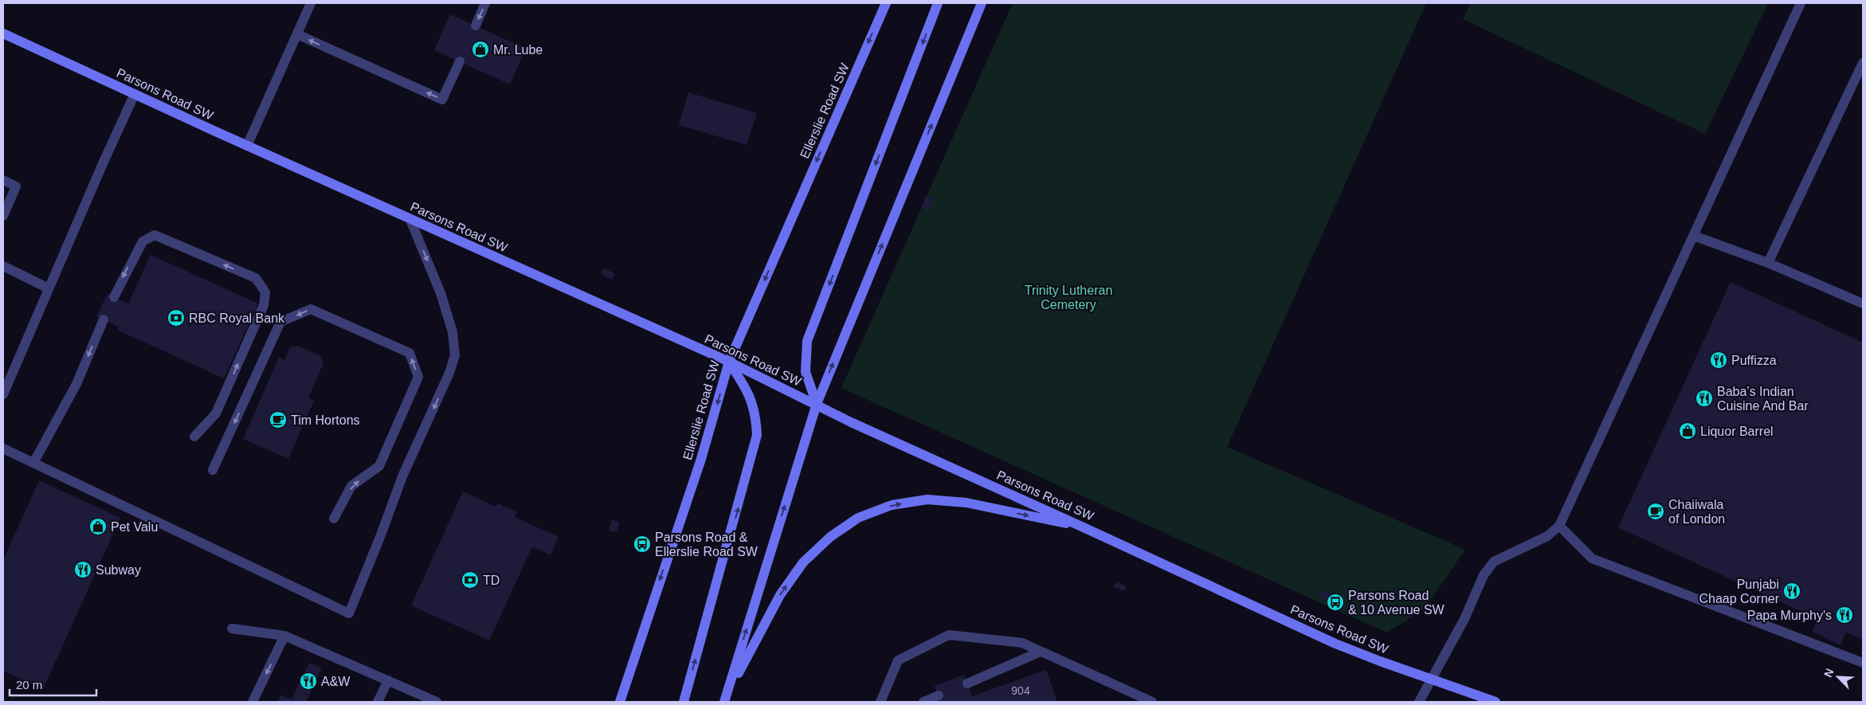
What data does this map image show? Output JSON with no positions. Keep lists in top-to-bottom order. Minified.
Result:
{"streets":{"main road":["Parsons Road SW","Ellerslie Road SW"]},"crossings":[["Parsons Road SW","Ellerslie Road SW"]],"parks":["Trinity Lutheran Cemetery"],"places":{"shop":["Mr. Lube","Liquor Barrel","Pet Valu"],"bank":["RBC Royal Bank","TD"],"restaurant":["Puffizza","Baba’s Indian Cuisine And Bar","Subway","Punjabi Chaap Corner","Papa Murphy's","A&W"],"cafe":["Tim Hortons","Chaiiwala of London"],"bus stop":["Parsons Road & Ellerslie Road SW","Parsons Road & 10 Avenue SW"]},"house_numbers":["904"],"scale_bar":"20 m","north":"top left"}
